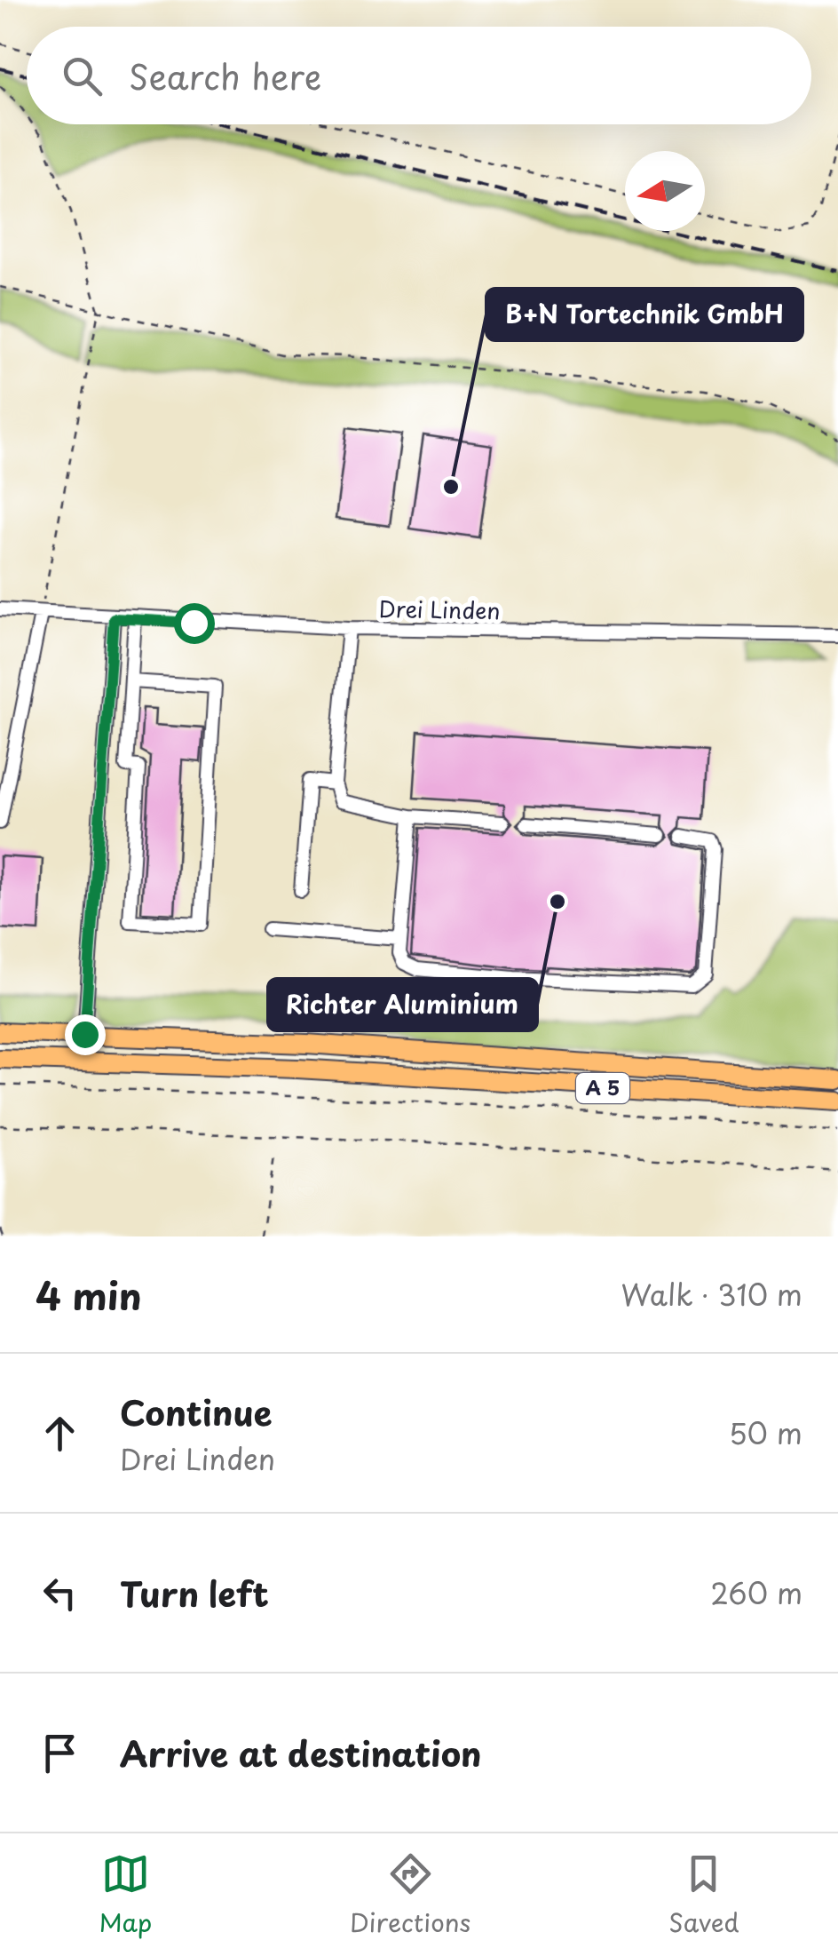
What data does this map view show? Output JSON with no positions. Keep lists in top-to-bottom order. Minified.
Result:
{"streets":{"highway":["A 5"],"street":["Drei Linden"]},"places":["B+N Tortechnik GmbH","Richter Aluminium"],"north":"left","page":{"search":"Search here","heading":["4 min","Walk · 310 m"],"list":[["Continue","Drei Linden","50 m"],["Turn left","260 m"],"Arrive at destination"],"nav":["Map","Directions","Saved"]}}
